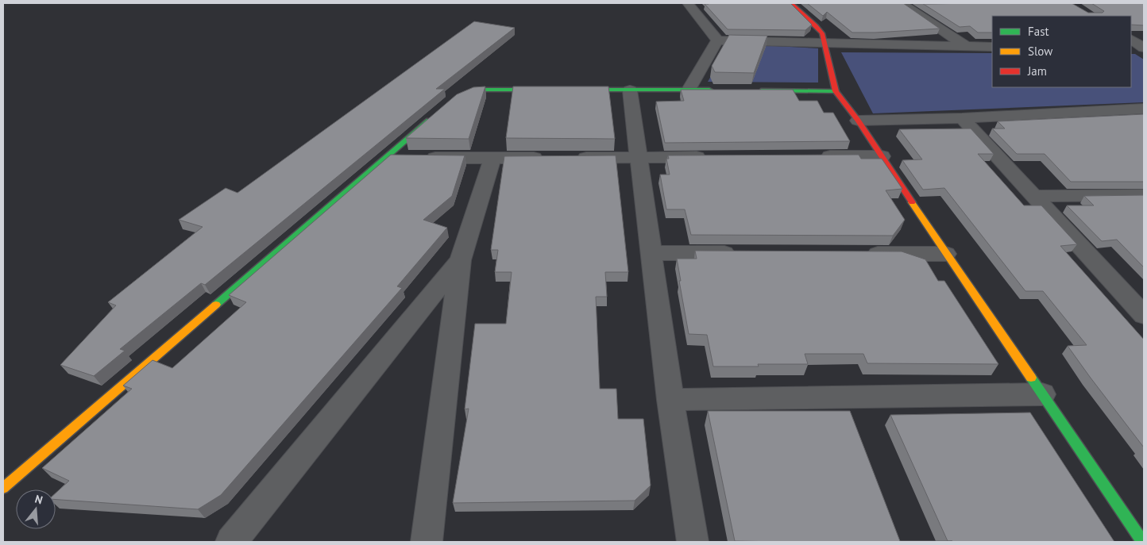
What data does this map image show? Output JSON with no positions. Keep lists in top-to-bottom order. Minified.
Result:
{"legend":["Fast","Slow","Jam"],"north":"top"}
